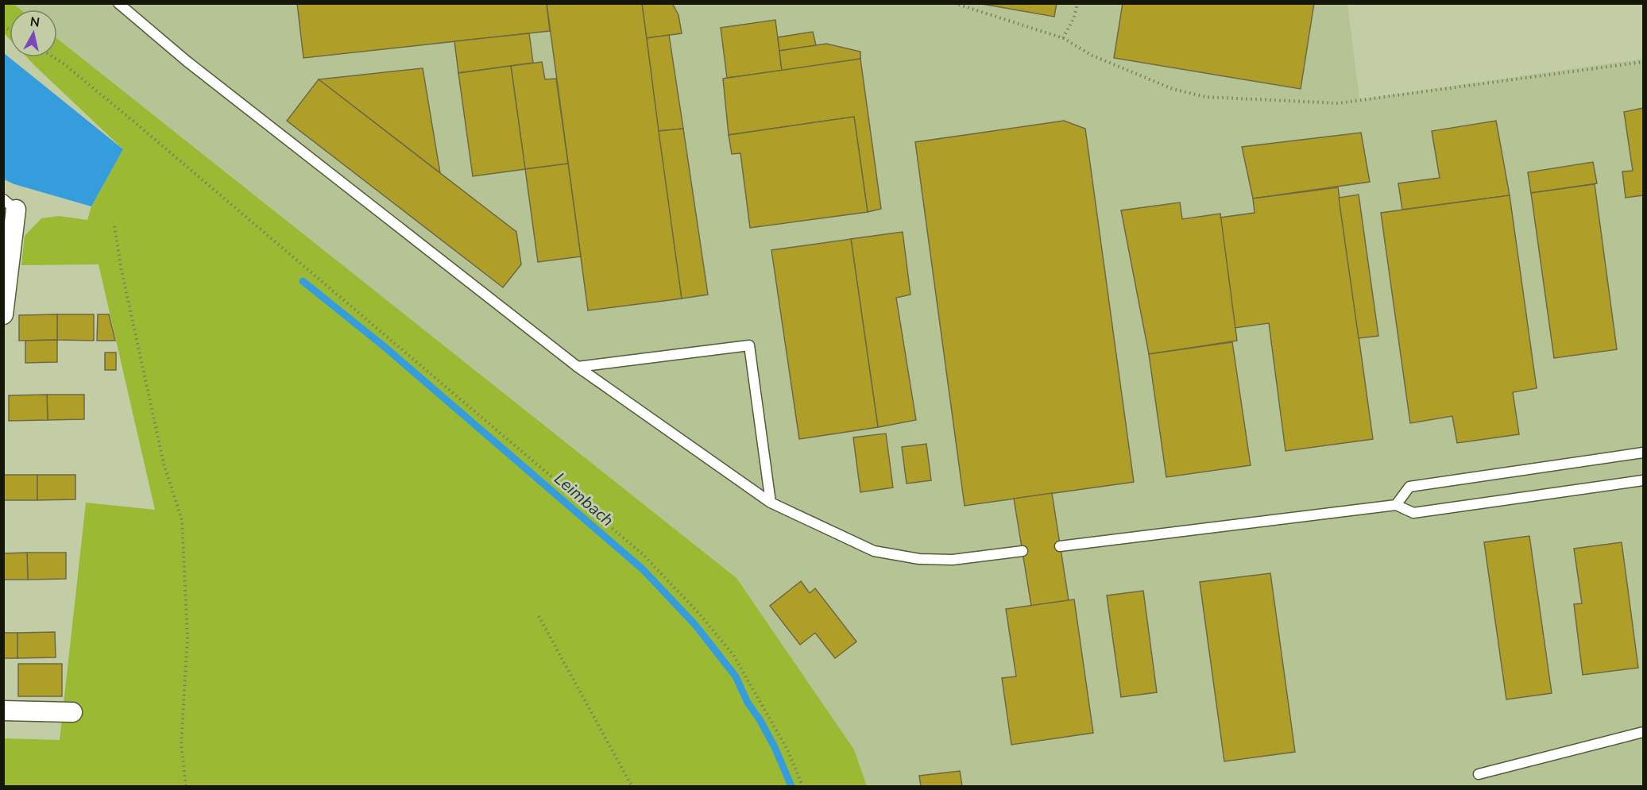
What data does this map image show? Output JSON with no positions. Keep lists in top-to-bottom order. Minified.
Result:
{"water":["Leimbach"],"north":"top"}
